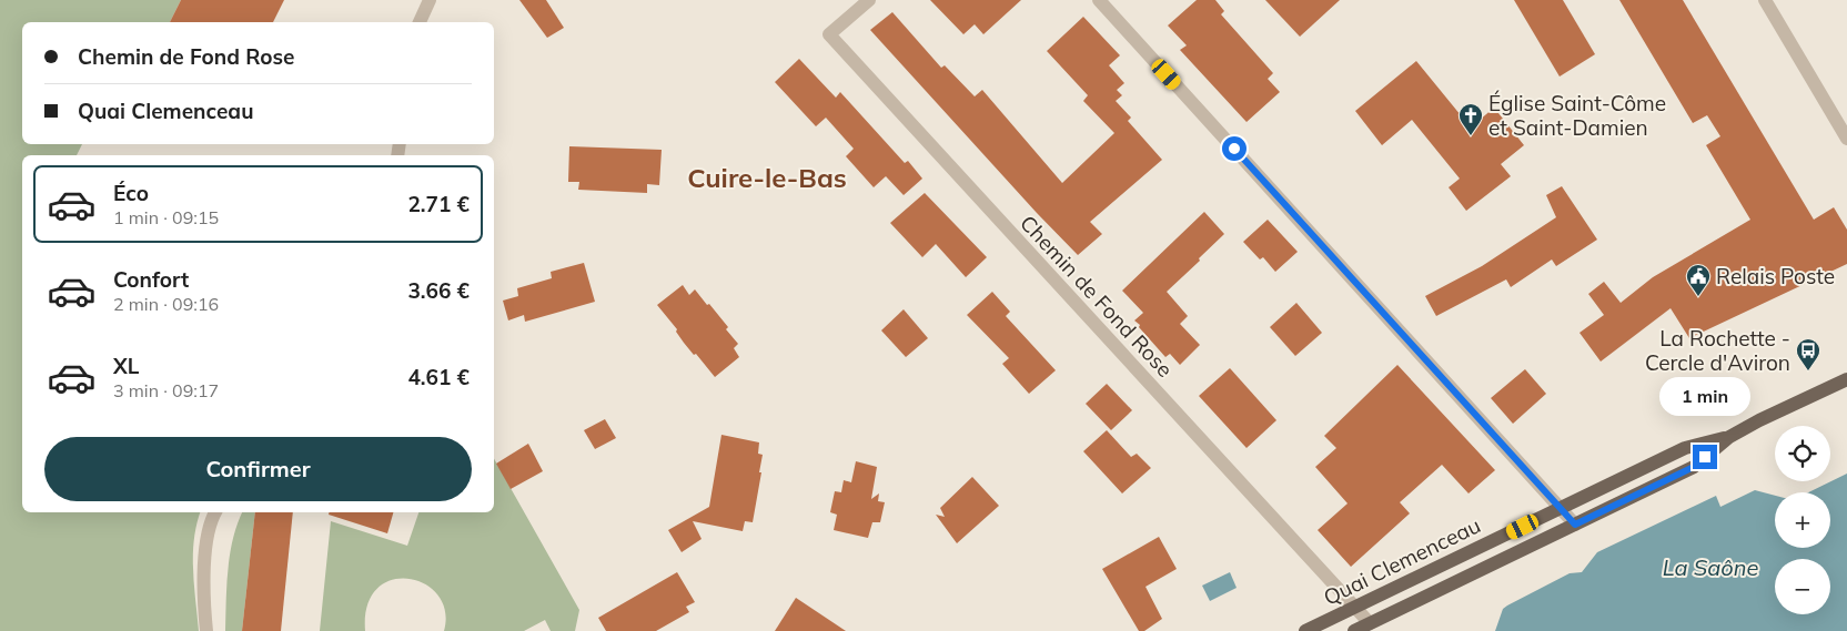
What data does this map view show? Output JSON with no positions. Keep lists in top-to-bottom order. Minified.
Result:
{"streets":{"main road":["Quai Clemenceau"],"street":["Chemin de Fond Rose"]},"crossings":[["Chemin de Fond Rose","Quai Clemenceau"]],"districts":["Cuire-le-Bas"],"water":["La Saône"],"places":{"church":["Église Saint-Côme et Saint-Damien"],"public building":["Relais Poste"],"bus stop":["La Rochette - Cercle d'Aviron"]},"page":{"banner":["Chemin de Fond Rose","Quai Clemenceau"],"list":[{"name":"Éco","note":"1 min · 09:15","value":"2.71 €"},{"name":"Confort","note":"2 min · 09:16","value":"3.66 €"},{"name":"XL","note":"3 min · 09:17","value":"4.61 €"}],"bubble":"1 min","map_buttons":["+","−"],"buttons":"Confirmer"}}
